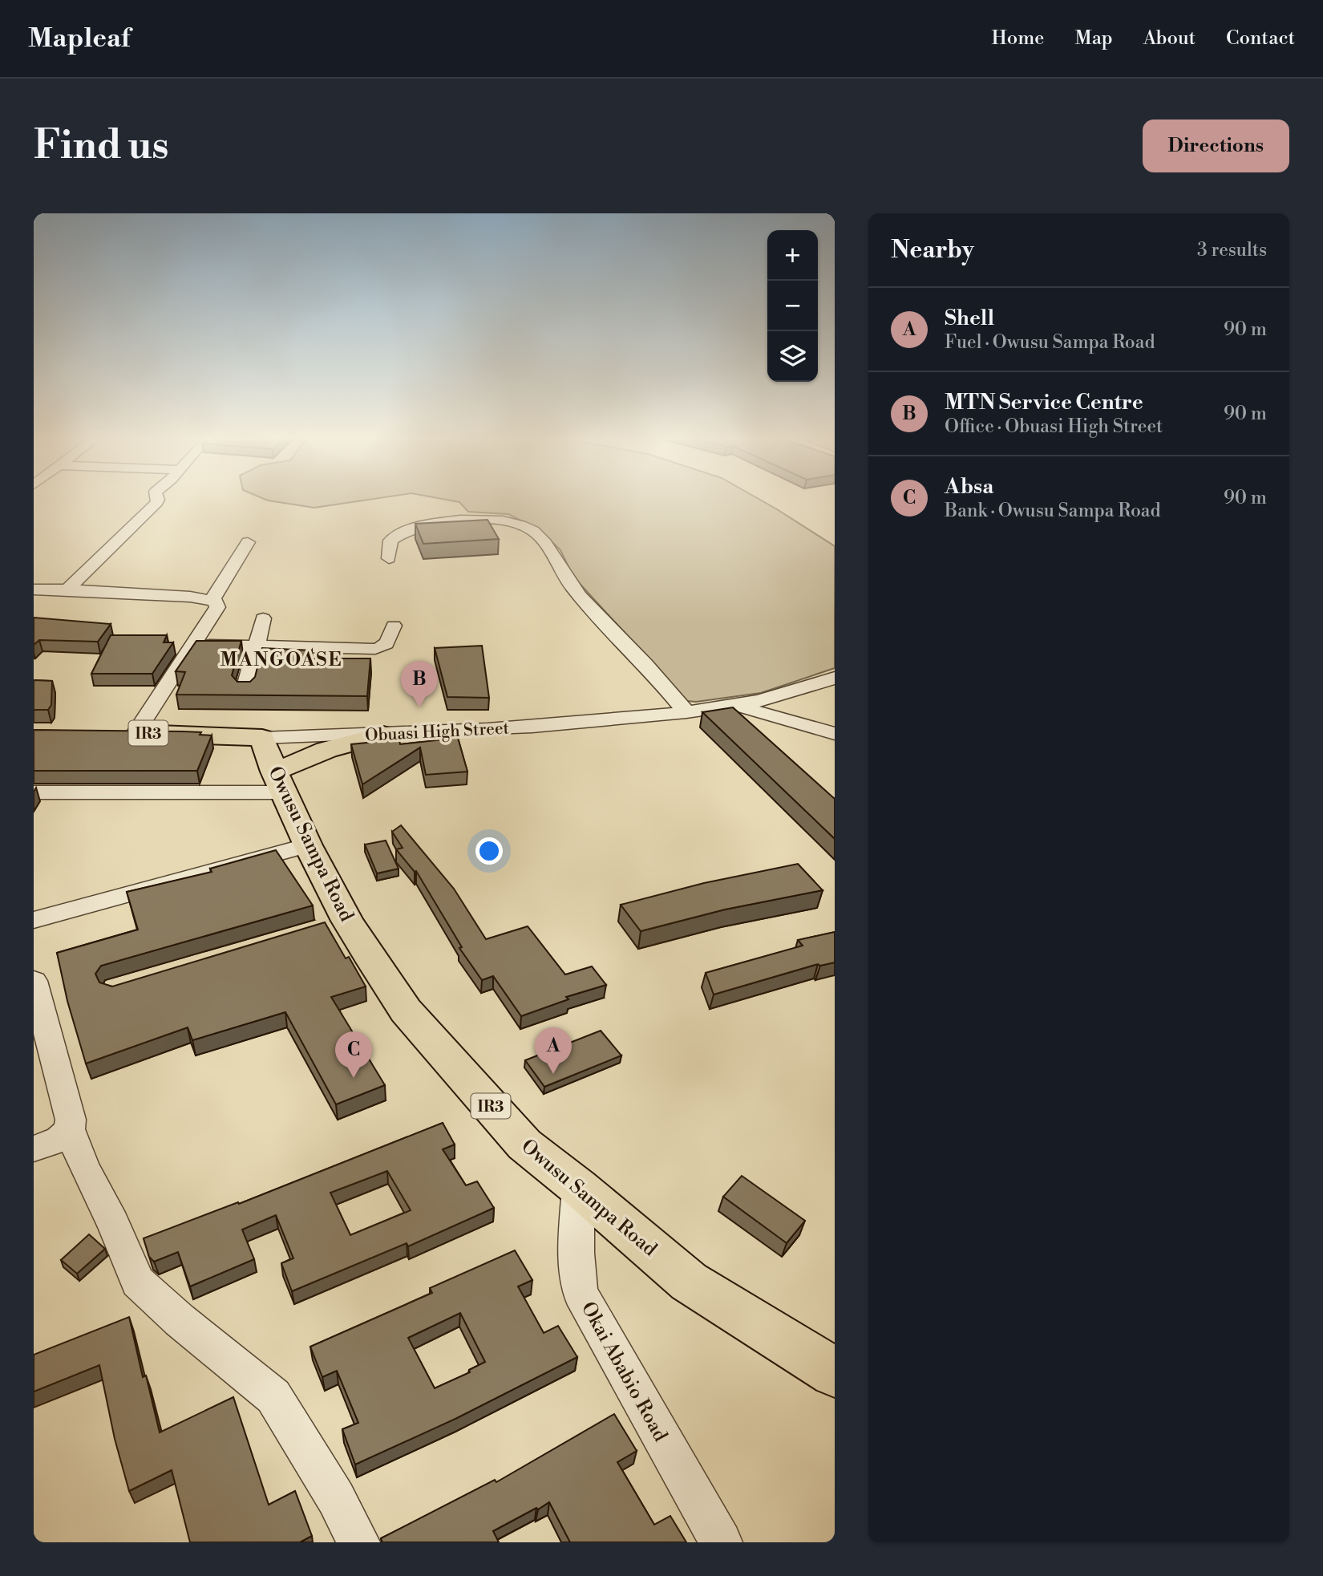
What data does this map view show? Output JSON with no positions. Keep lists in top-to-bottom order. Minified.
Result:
{"streets":{"main road":["Obuasi High Street","IR3","Owusu Sampa Road"],"street":["Okai Ababio Road"]},"crossings":[["Obuasi High Street","Owusu Sampa Road"],["Owusu Sampa Road","Okai Ababio Road"]],"districts":["MANGOASE"],"page":{"header":"Mapleaf","nav":["Home","Map","About","Contact"],"buttons":"Directions","title":"Find us","heading":["Nearby","3 results"],"map_buttons":["+","−"],"list":[{"mark":"A","name":"Shell","note":"Fuel · Owusu Sampa Road","value":"90 m"},{"mark":"B","name":"MTN Service Centre","note":"Office · Obuasi High Street","value":"90 m"},{"mark":"C","name":"Absa","note":"Bank · Owusu Sampa Road","value":"90 m"}],"pins":["B","A","C"]}}
